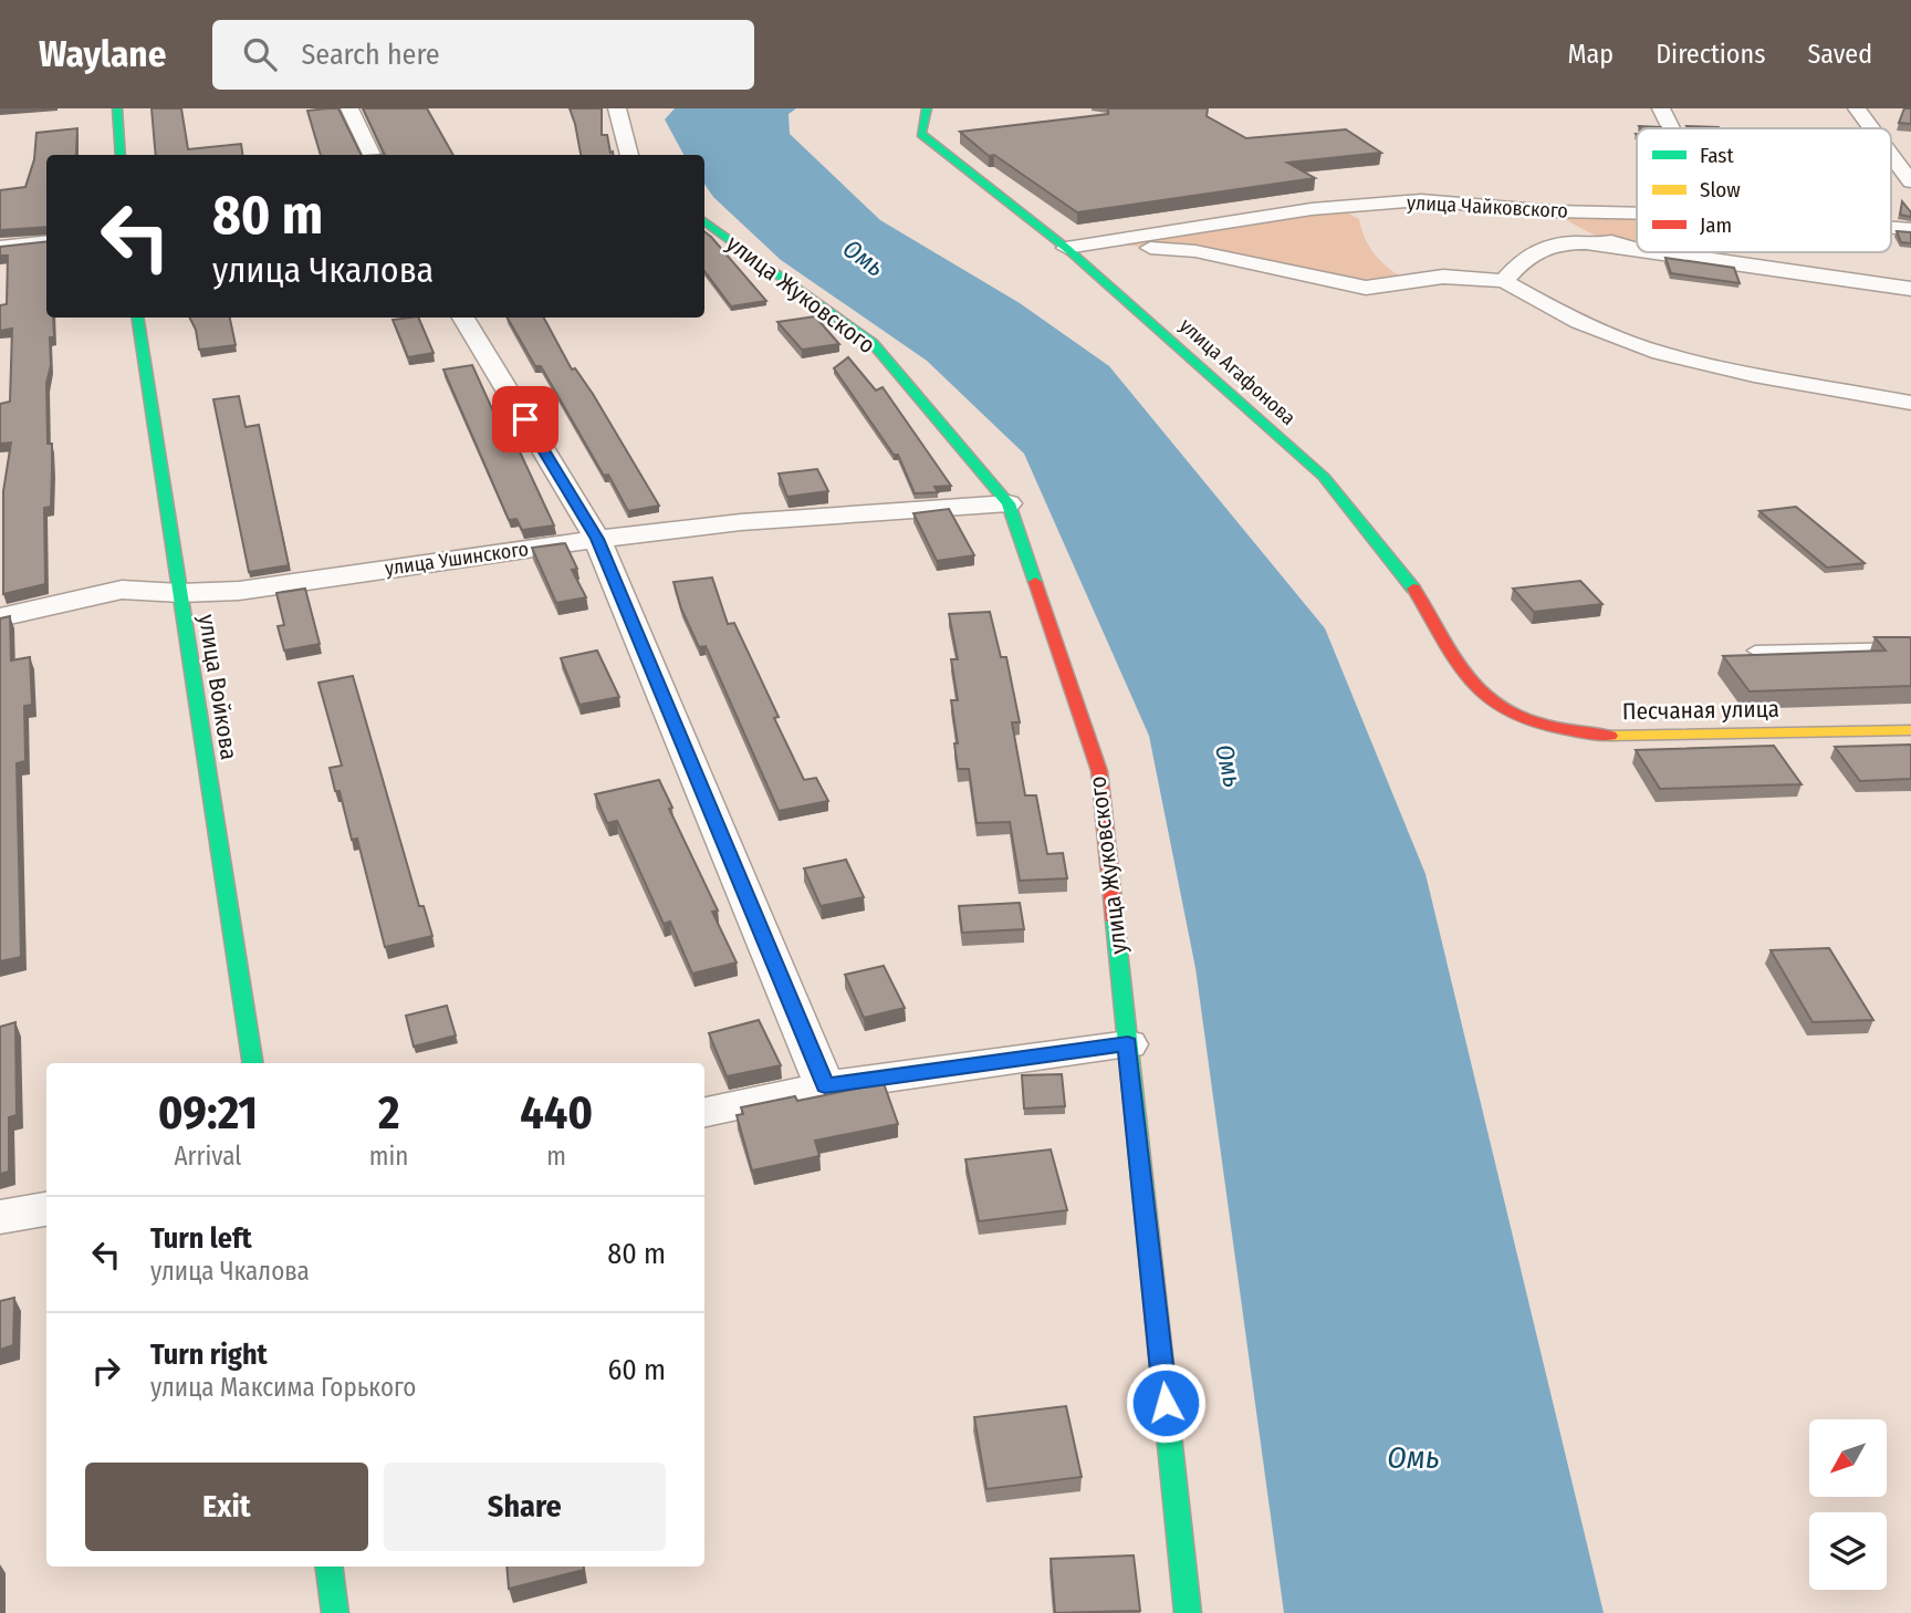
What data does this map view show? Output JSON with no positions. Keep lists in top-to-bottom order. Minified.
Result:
{"streets":{"street":["улица Чайковского","улица Жуковского","улица Агафонова","улица Ушинского","улица Войкова","Песчаная улица"]},"crossings":[["улица Чайковского","улица Агафонова"],["улица Жуковского","улица Ушинского"],["улица Агафонова","Песчаная улица"],["улица Ушинского","улица Войкова"]],"water":["Омь"],"legend":["Fast","Slow","Jam"],"north":"bottom left","page":{"header":"Waylane","search":"Search here","nav":["Map","Directions","Saved"],"turn":["80 m","улица Чкалова"],"eta":["09:21","Arrival","2","min","440","m"],"list":[{"name":"Turn left","note":"улица Чкалова","value":"80 m"},{"name":"Turn right","note":"улица Максима Горького","value":"60 m"}],"buttons":["Exit","Share"]}}
